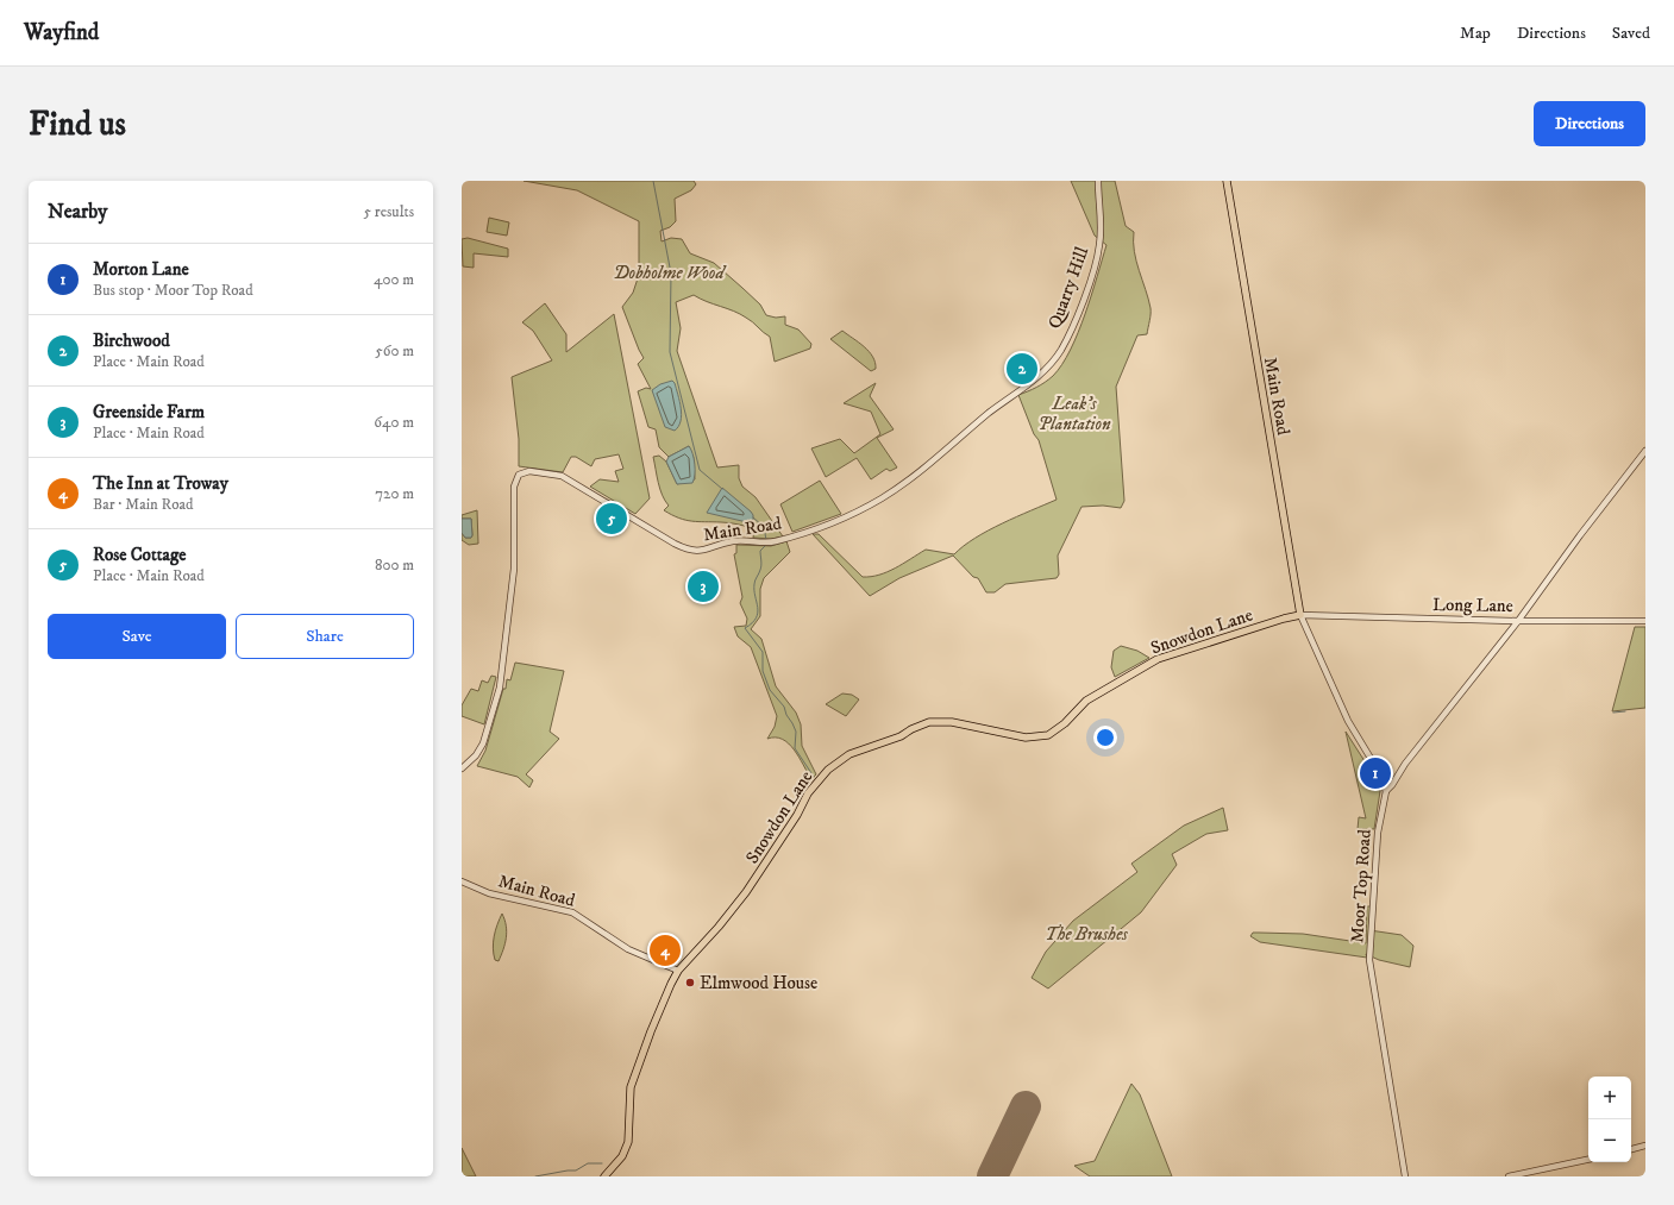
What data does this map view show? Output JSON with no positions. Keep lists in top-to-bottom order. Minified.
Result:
{"streets":{"main road":["Main Road","Snowdon Lane"],"street":["Quarry Hill","Long Lane","Moor Top Road"]},"crossings":[["Quarry Hill","Main Road"],["Main Road","Long Lane"],["Main Road","Snowdon Lane"],["Long Lane","Snowdon Lane"]],"parks":["Dobholme Wood","Leak's Plantation","The Brushes"],"places":["Elmwood House"],"page":{"header":"Wayfind","nav":["Map","Directions","Saved"],"buttons":["Directions",["Save","Share"]],"title":"Find us","heading":["Nearby","5 results"],"list":[{"mark":"1","name":"Morton Lane","note":"Bus stop · Moor Top Road","value":"400 m"},{"mark":"2","name":"Birchwood","note":"Place · Main Road","value":"560 m"},{"mark":"3","name":"Greenside Farm","note":"Place · Main Road","value":"640 m"},{"mark":"4","name":"The Inn at Troway","note":"Bar · Main Road","value":"720 m"},{"mark":"5","name":"Rose Cottage","note":"Place · Main Road","value":"800 m"}],"pins":["2","5","3","1","4"],"map_buttons":["+","−"]}}
